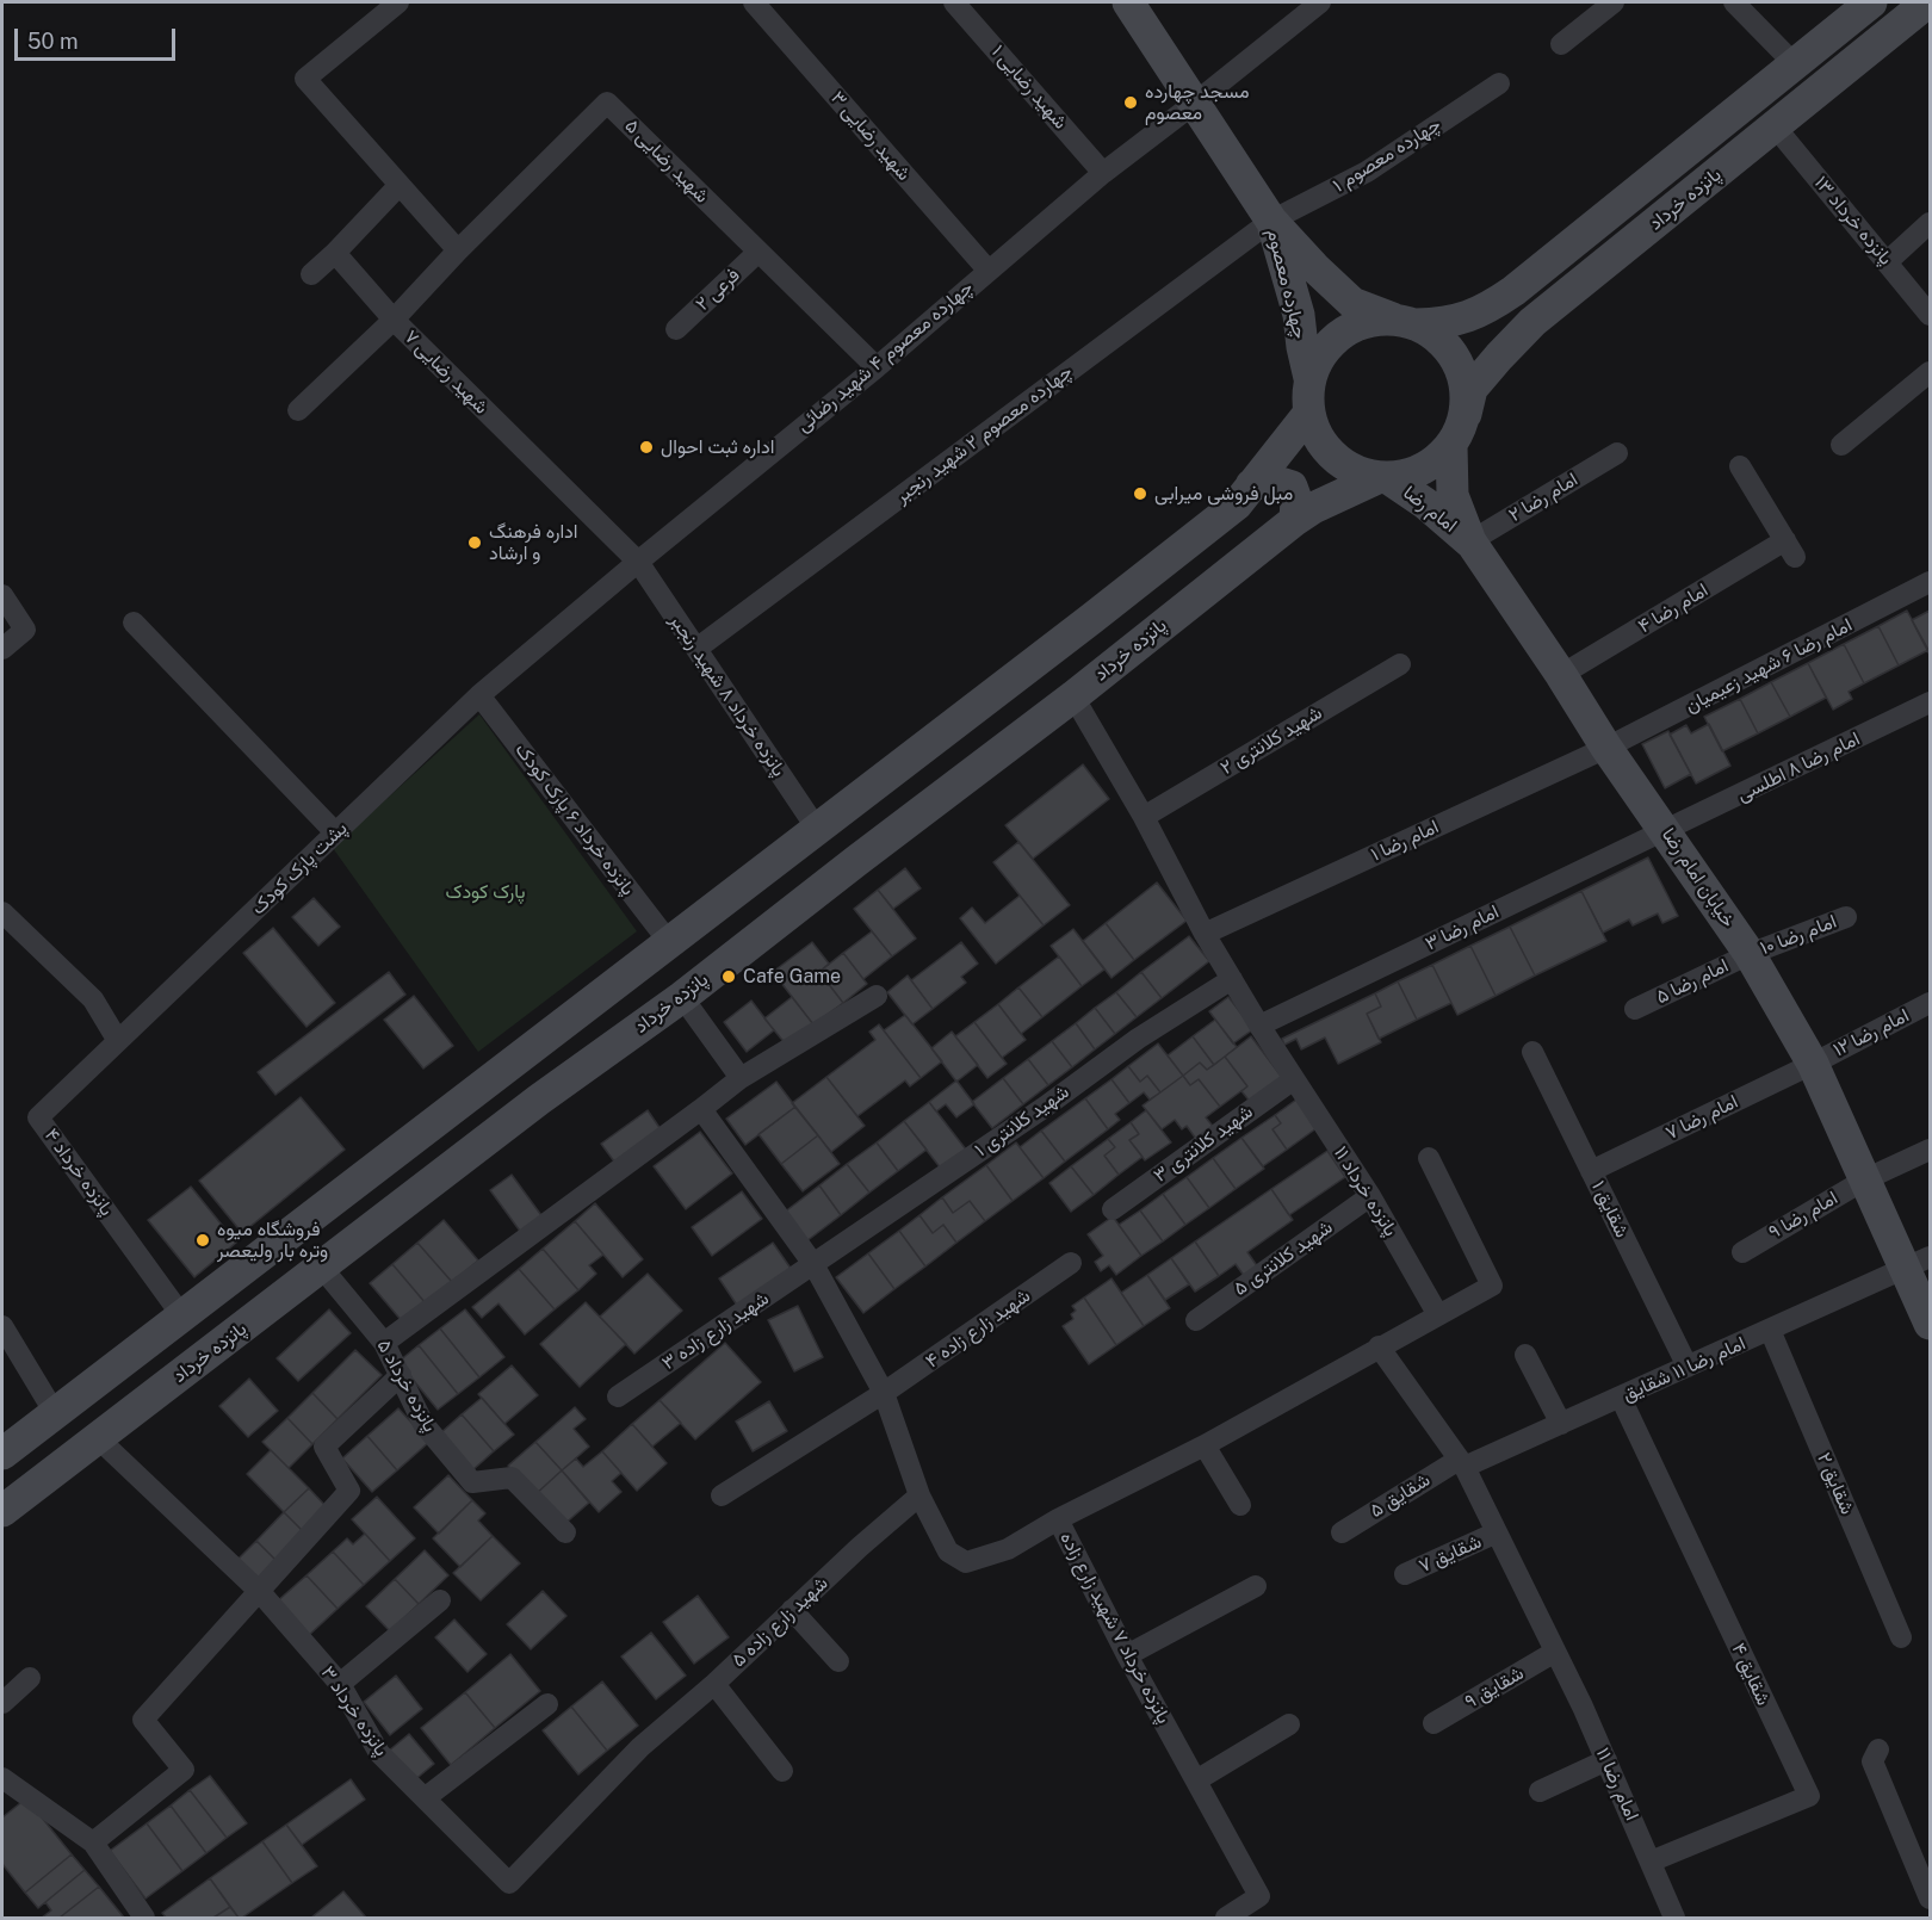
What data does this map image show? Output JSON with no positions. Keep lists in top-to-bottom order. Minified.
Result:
{"streets":{"main road":["پانزده خرداد","چهارده معصوم","امام رضا","خیابان امام رضا"],"street":["شهید رضایی ۱","شهید رضایی ۳","چهارده معصوم ۱","شهید رضایی ۵","پانزده خرداد ۱۳","فرعی ۲","چهارده معصوم ۴ شهید رضائی","شهید رضایی ۷","چهارده معصوم ۲ شهید رنجبر","امام رضا ۲","امام رضا ۴","امام رضا ۶ شهید زعیمیان","پانزده خرداد ۸ شهید رنجبر","شهید کلانتری ۲","امام رضا ۸ اطلسی","پانزده خرداد ۶ پارک کودک","امام رضا ۱","پشت پارک کودک","امام رضا ۳","امام رضا ۱۰","امام رضا ۵","امام رضا ۱۲","امام رضا ۷","شهید کلانتری ۱","شهید کلانتری ۳","پانزده خرداد ۴","پانزده خرداد ۱۱","شقایق ۱","امام رضا ۹","شهید کلانتری ۵","شهید زارع زاده ۴","شهید زارع زاده ۳","امام رضا ۱۱ شقایق","پانزده خرداد ۵","شقایق ۲","شقایق ۵","شقایق ۷","شهید زارع زاده ۵","پانزده خرداد ۷ شهید زارع زاده","شقایق ۴","شقایق ۹","پانزده خرداد ۳","امام رضا ۱۱"]},"crossings":[["شهید رضایی ۱","چهارده معصوم ۴ شهید رضائی"],["شهید رضایی ۳","چهارده معصوم ۴ شهید رضائی"],["چهارده معصوم ۱","چهارده معصوم"],["چهارده معصوم ۱","چهارده معصوم ۲ شهید رنجبر"],["شهید رضایی ۵","فرعی ۲"],["شهید رضایی ۵","چهارده معصوم ۴ شهید رضائی"],["شهید رضایی ۵","شهید رضایی ۷"],["پانزده خرداد","پانزده خرداد ۱۳"],["پانزده خرداد","چهارده معصوم"],["پانزده خرداد","امام رضا"],["پانزده خرداد","خیابان امام رضا"],["پانزده خرداد","پانزده خرداد ۱۱"],["پانزده خرداد","پانزده خرداد ۵"],["پانزده خرداد","پانزده خرداد ۳"],["چهارده معصوم","چهارده معصوم ۲ شهید رنجبر"],["چهارده معصوم","امام رضا"],["چهارده معصوم","خیابان امام رضا"],["چهارده معصوم ۴ شهید رضائی","شهید رضایی ۷"],["چهارده معصوم ۴ شهید رضائی","پانزده خرداد ۸ شهید رنجبر"],["چهارده معصوم ۴ شهید رضائی","پانزده خرداد ۶ پارک کودک"],["چهارده معصوم ۴ شهید رضائی","پشت پارک کودک"],["شهید رضایی ۷","پانزده خرداد ۸ شهید رنجبر"],["چهارده معصوم ۲ شهید رنجبر","پانزده خرداد ۸ شهید رنجبر"],["امام رضا ۲","امام رضا"],["امام رضا ۲","خیابان امام رضا"],["امام رضا","خیابان امام رضا"],["امام رضا ۴","خیابان امام رضا"],["امام رضا ۶ شهید زعیمیان","امام رضا ۱"],["امام رضا ۶ شهید زعیمیان","خیابان امام رضا"],["شهید کلانتری ۲","پانزده خرداد ۱۱"],["امام رضا ۸ اطلسی","خیابان امام رضا"],["امام رضا ۸ اطلسی","امام رضا ۳"],["پانزده خرداد ۶ پارک کودک","پشت پارک کودک"],["امام رضا ۱","خیابان امام رضا"],["امام رضا ۱","پانزده خرداد ۱۱"],["پشت پارک کودک","پانزده خرداد ۴"],["خیابان امام رضا","امام رضا ۳"],["خیابان امام رضا","امام رضا ۱۰"],["خیابان امام رضا","امام رضا ۵"],["خیابان امام رضا","امام رضا ۱۲"],["خیابان امام رضا","امام رضا ۷"],["خیابان امام رضا","امام رضا ۹"],["خیابان امام رضا","امام رضا ۱۱ شقایق"],["امام رضا ۳","پانزده خرداد ۱۱"],["امام رضا ۱۰","امام رضا ۵"],["امام رضا ۱۲","امام رضا ۷"],["امام رضا ۷","شقایق ۱"],["شهید کلانتری ۱","پانزده خرداد ۱۱"],["شهید کلانتری ۱","شهید زارع زاده ۳"],["شهید کلانتری ۱","پانزده خرداد ۷ شهید زارع زاده"],["شهید کلانتری ۳","پانزده خرداد ۱۱"],["پانزده خرداد ۱۱","شهید کلانتری ۵"],["شقایق ۱","امام رضا ۱۱ شقایق"],["شهید زارع زاده ۴","پانزده خرداد ۷ شهید زارع زاده"],["شهید زارع زاده ۳","پانزده خرداد ۷ شهید زارع زاده"],["امام رضا ۱۱ شقایق","شقایق ۲"],["امام رضا ۱۱ شقایق","شقایق ۵"],["امام رضا ۱۱ شقایق","شقایق ۴"],["شهید زارع زاده ۵","پانزده خرداد ۷ شهید زارع زاده"],["شهید زارع زاده ۵","پانزده خرداد ۳"],["شقایق ۴","امام رضا ۱۱"],["شقایق ۹","امام رضا ۱۱"]],"parks":["پارک کودک"],"places":["مسجد چهارده معصوم","اداره ثبت احوال","مبل فروشی میرابی","اداره فرهنگ و ارشاد","Cafe Game","فروشگاه میوه وتره بار ولیعصر"],"scale_bar":"50 m"}
